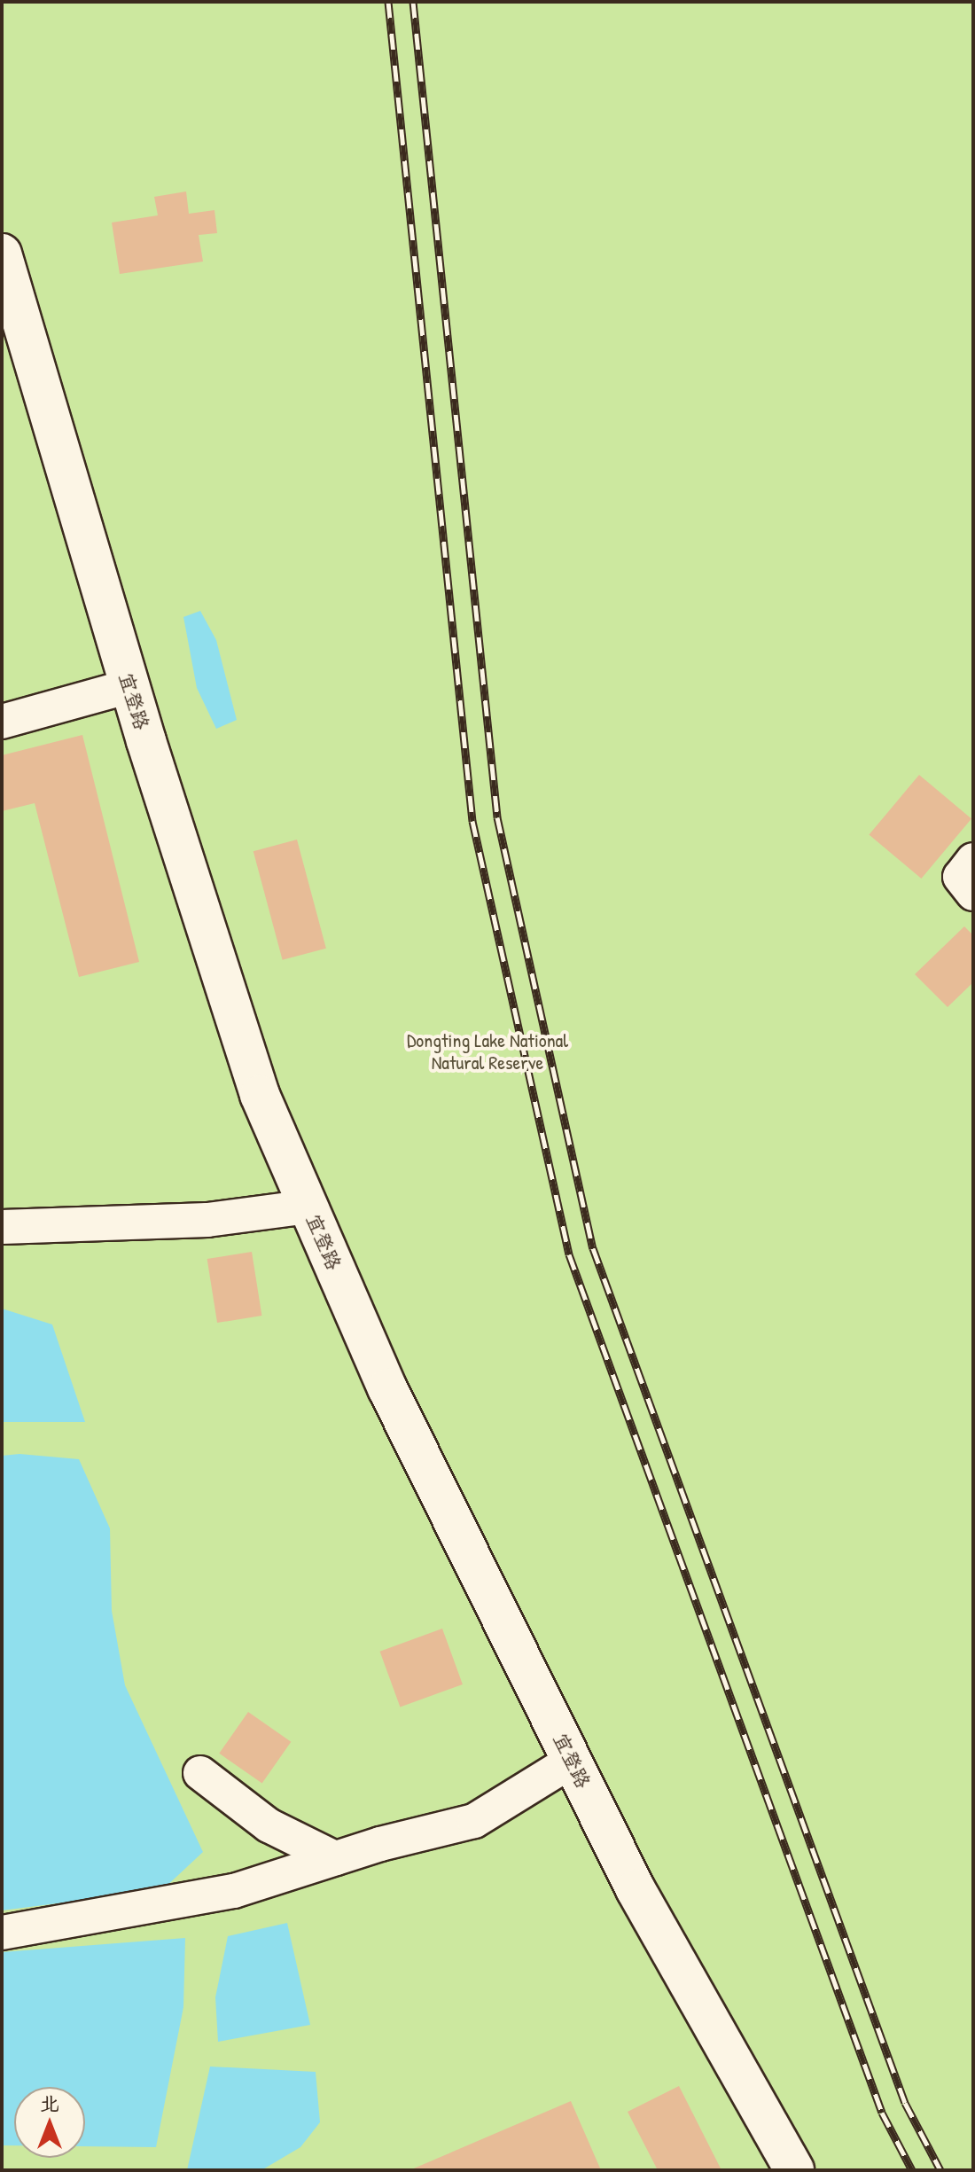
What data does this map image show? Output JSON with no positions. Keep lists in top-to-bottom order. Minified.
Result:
{"streets":{"street":["宜登路"]},"parks":["Dongting Lake National Natural Reserve"],"north":"top"}
